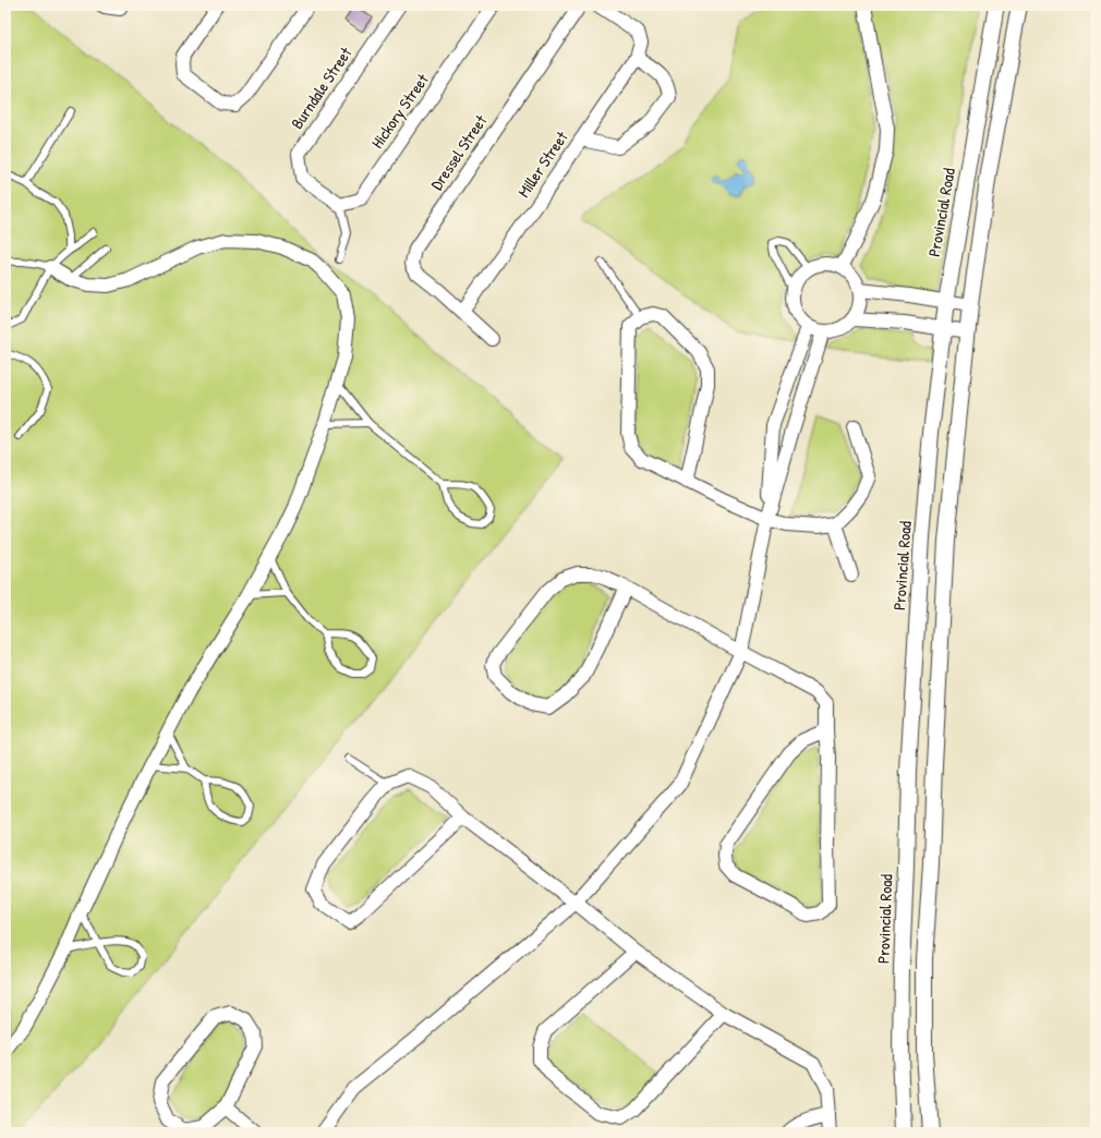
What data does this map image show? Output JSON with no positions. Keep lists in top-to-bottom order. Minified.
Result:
{"streets":{"street":["Burndale Street","Hickory Street","Dressel Street","Miller Street","Provincial Road"]},"crossings":[["Burndale Street","Hickory Street"],["Dressel Street","Miller Street"]]}
